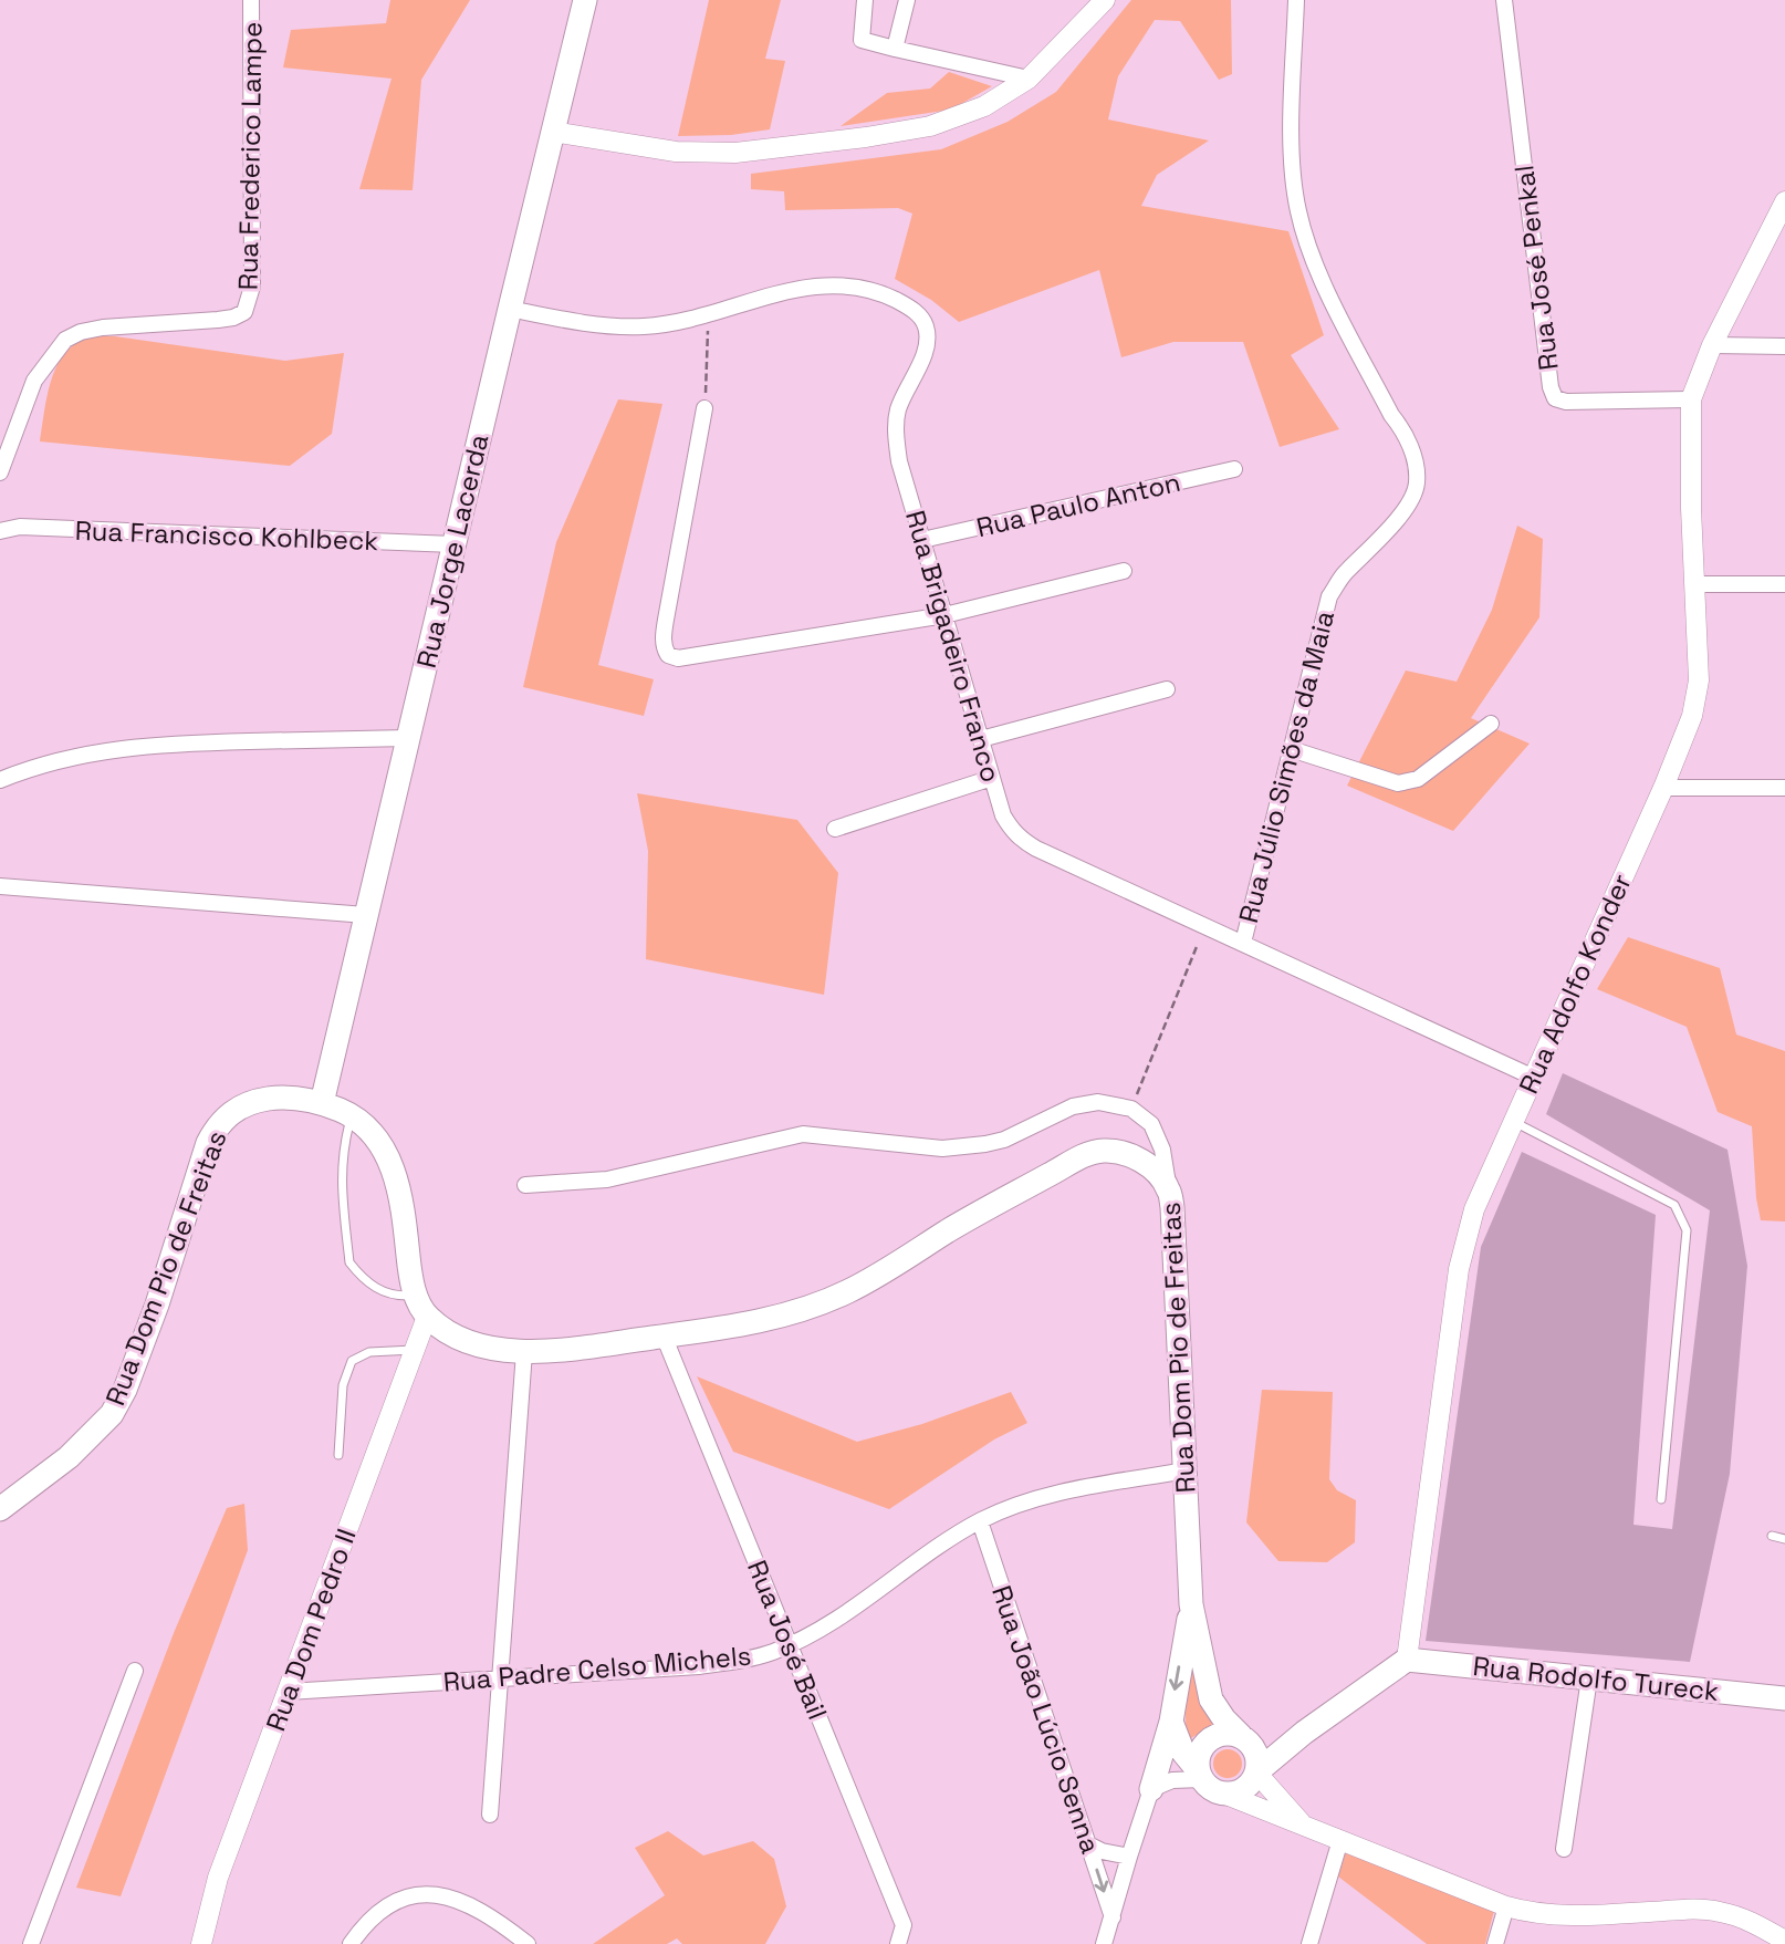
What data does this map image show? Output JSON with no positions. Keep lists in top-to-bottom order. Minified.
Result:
{"streets":{"main road":["Rua Jorge Lacerda","Rua Dom Pio de Freitas","Rua Rodolfo Tureck"],"street":["Rua Frederico Lampe","Rua José Penkal","Rua Paulo Anton","Rua Francisco Kohlbeck","Rua Brigadeiro Franco","Rua Júlio Simões da Maia","Rua Adolfo Konder","Rua Dom Pedro II","Rua José Bail","Rua Padre Celso Michels","Rua João Lúcio Senna"]},"crossings":[["Rua José Penkal","Rua Adolfo Konder"],["Rua Paulo Anton","Rua Brigadeiro Franco"],["Rua Francisco Kohlbeck","Rua Jorge Lacerda"],["Rua Jorge Lacerda","Rua Brigadeiro Franco"],["Rua Jorge Lacerda","Rua Dom Pio de Freitas"],["Rua Brigadeiro Franco","Rua Júlio Simões da Maia"],["Rua Brigadeiro Franco","Rua Adolfo Konder"],["Rua Adolfo Konder","Rua Rodolfo Tureck"],["Rua Dom Pio de Freitas","Rua Dom Pedro II"],["Rua Dom Pio de Freitas","Rua José Bail"],["Rua Dom Pio de Freitas","Rua Padre Celso Michels"],["Rua Dom Pedro II","Rua Padre Celso Michels"],["Rua José Bail","Rua Padre Celso Michels"],["Rua Padre Celso Michels","Rua João Lúcio Senna"]]}
